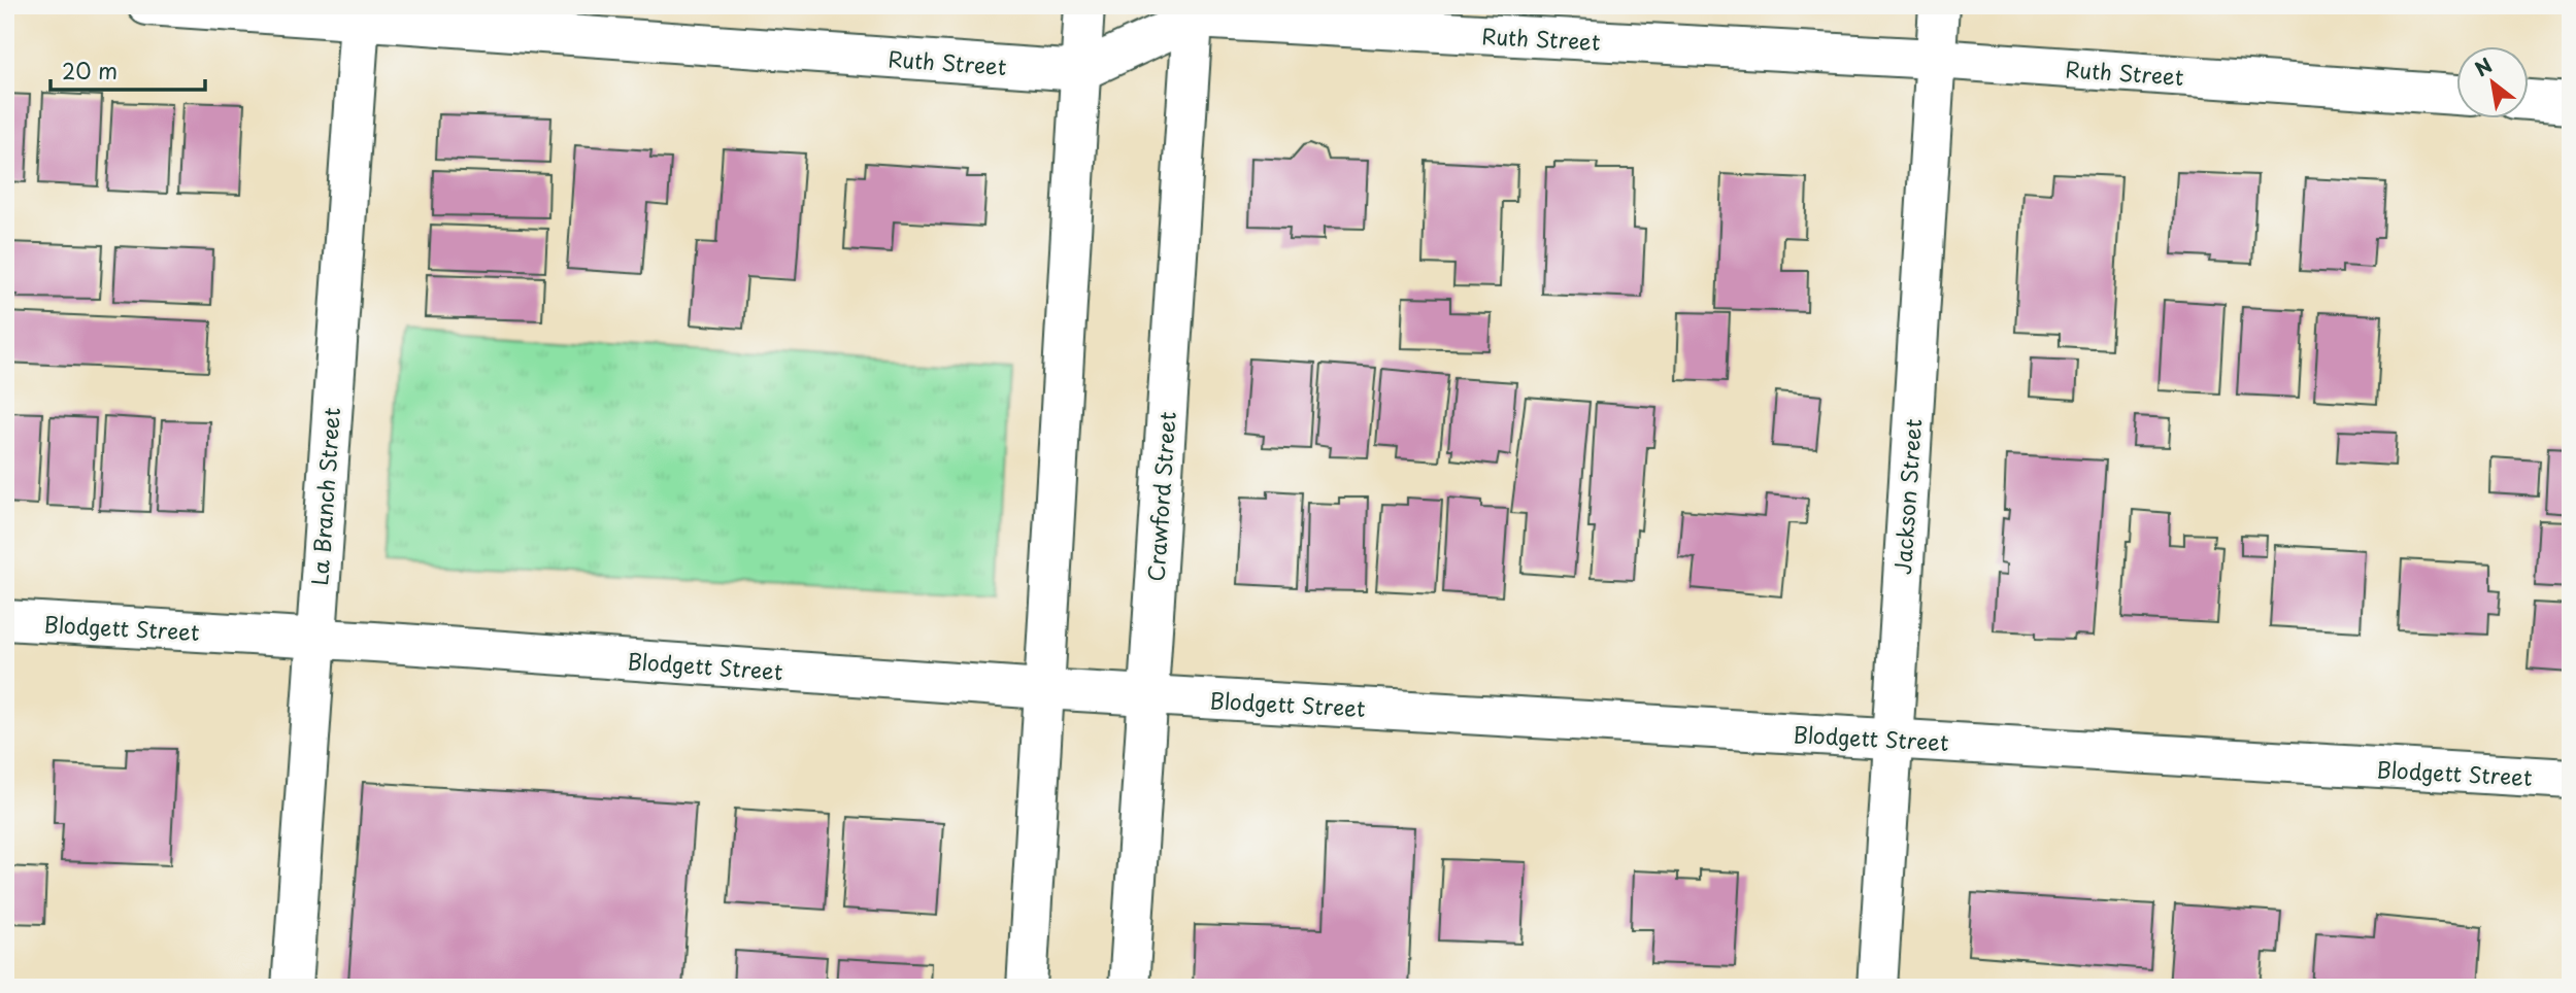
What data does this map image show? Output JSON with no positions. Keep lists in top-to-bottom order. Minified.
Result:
{"streets":{"street":["Ruth Street","La Branch Street","Crawford Street","Jackson Street","Blodgett Street"]},"crossings":[["Ruth Street","La Branch Street"],["Ruth Street","Crawford Street"],["Ruth Street","Jackson Street"],["La Branch Street","Blodgett Street"],["Crawford Street","Blodgett Street"],["Jackson Street","Blodgett Street"]],"scale_bar":"20 m","north":"top left"}
